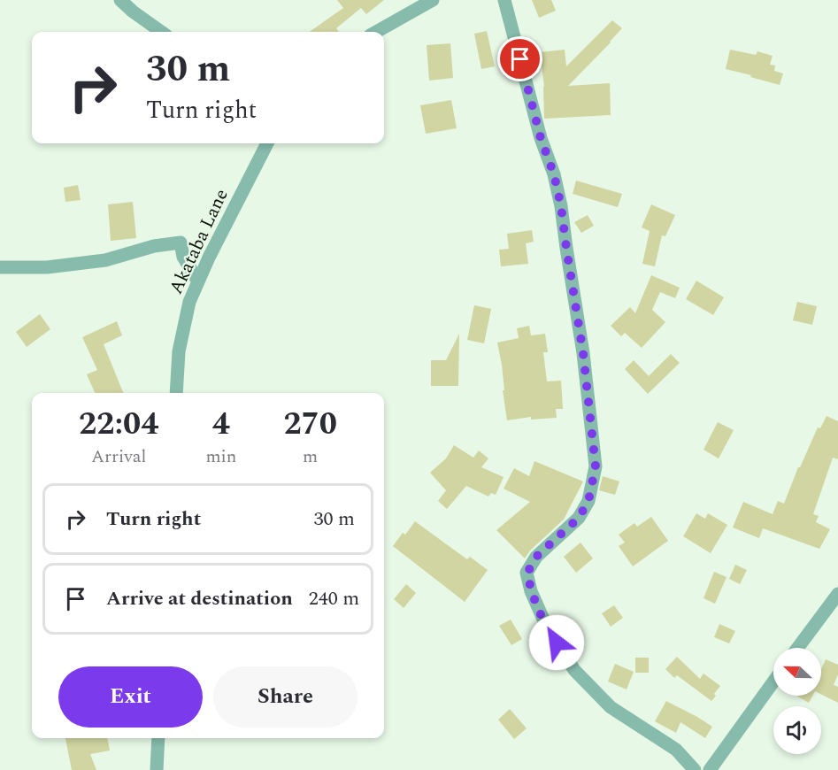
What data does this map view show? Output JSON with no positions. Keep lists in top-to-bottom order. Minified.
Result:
{"streets":{"street":["Akataba Lane"]},"north":"left","page":{"turn":["30 m","Turn right"],"eta":["22:04","Arrival","4","min","270","m"],"list":[{"name":"Turn right","value":"30 m"},{"name":"Arrive at destination","value":"240 m"}],"buttons":["Exit","Share"]}}
